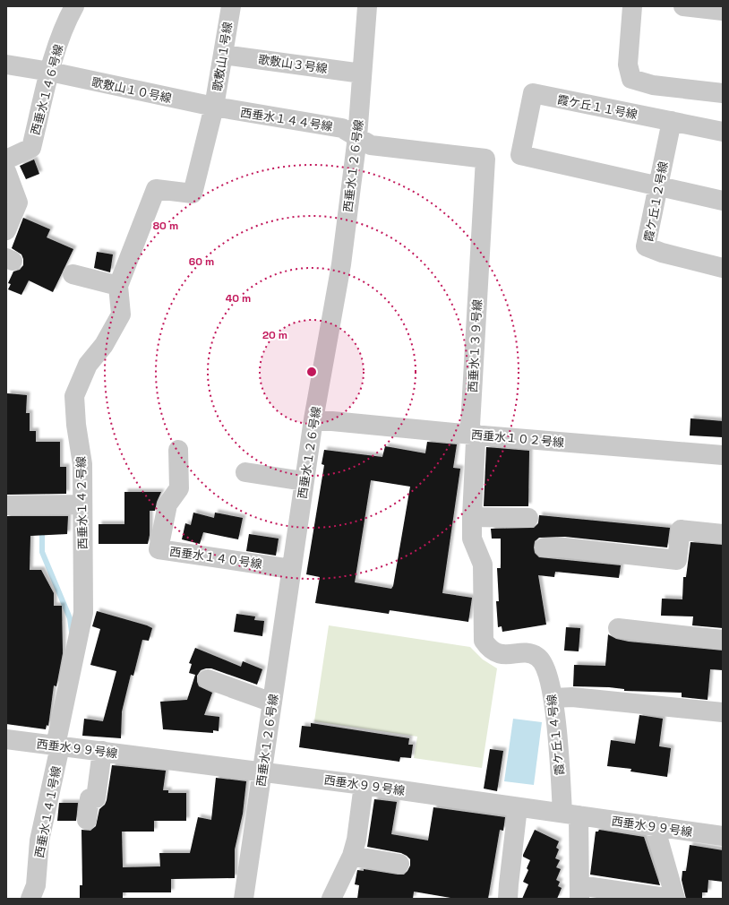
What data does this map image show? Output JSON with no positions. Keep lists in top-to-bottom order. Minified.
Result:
{"streets":{"street":["歌敷山１号線","歌敷山３号線","西垂水１４６号線","歌敷山１０号線","霞ケ丘１１号線","西垂水１４４号線","西垂水１２６号線","霞ケ丘１２号線","西垂水１３９号線","西垂水１０２号線","西垂水１４２号線","西垂水１４０号線","霞ケ丘１４号線","西垂水９９号線","西垂水１４１号線"]},"crossings":[["歌敷山１号線","歌敷山３号線"],["歌敷山１号線","歌敷山１０号線"],["歌敷山１号線","西垂水１４４号線"],["歌敷山１号線","西垂水１４２号線"],["歌敷山３号線","西垂水１２６号線"],["西垂水１４６号線","歌敷山１０号線"],["歌敷山１０号線","西垂水１４４号線"],["歌敷山１０号線","西垂水１４２号線"],["霞ケ丘１１号線","霞ケ丘１２号線"],["西垂水１４４号線","西垂水１２６号線"],["西垂水１４４号線","西垂水１３９号線"],["西垂水１４４号線","西垂水１４２号線"],["西垂水１２６号線","西垂水１３９号線"],["西垂水１２６号線","西垂水１０２号線"],["西垂水１２６号線","西垂水１４０号線"],["西垂水１２６号線","西垂水９９号線"],["西垂水１３９号線","西垂水１０２号線"],["西垂水１３９号線","霞ケ丘１４号線"],["西垂水１４２号線","西垂水９９号線"],["西垂水１４２号線","西垂水１４１号線"],["霞ケ丘１４号線","西垂水９９号線"],["西垂水９９号線","西垂水１４１号線"]],"rings":["80 m","60 m","40 m","20 m"]}
